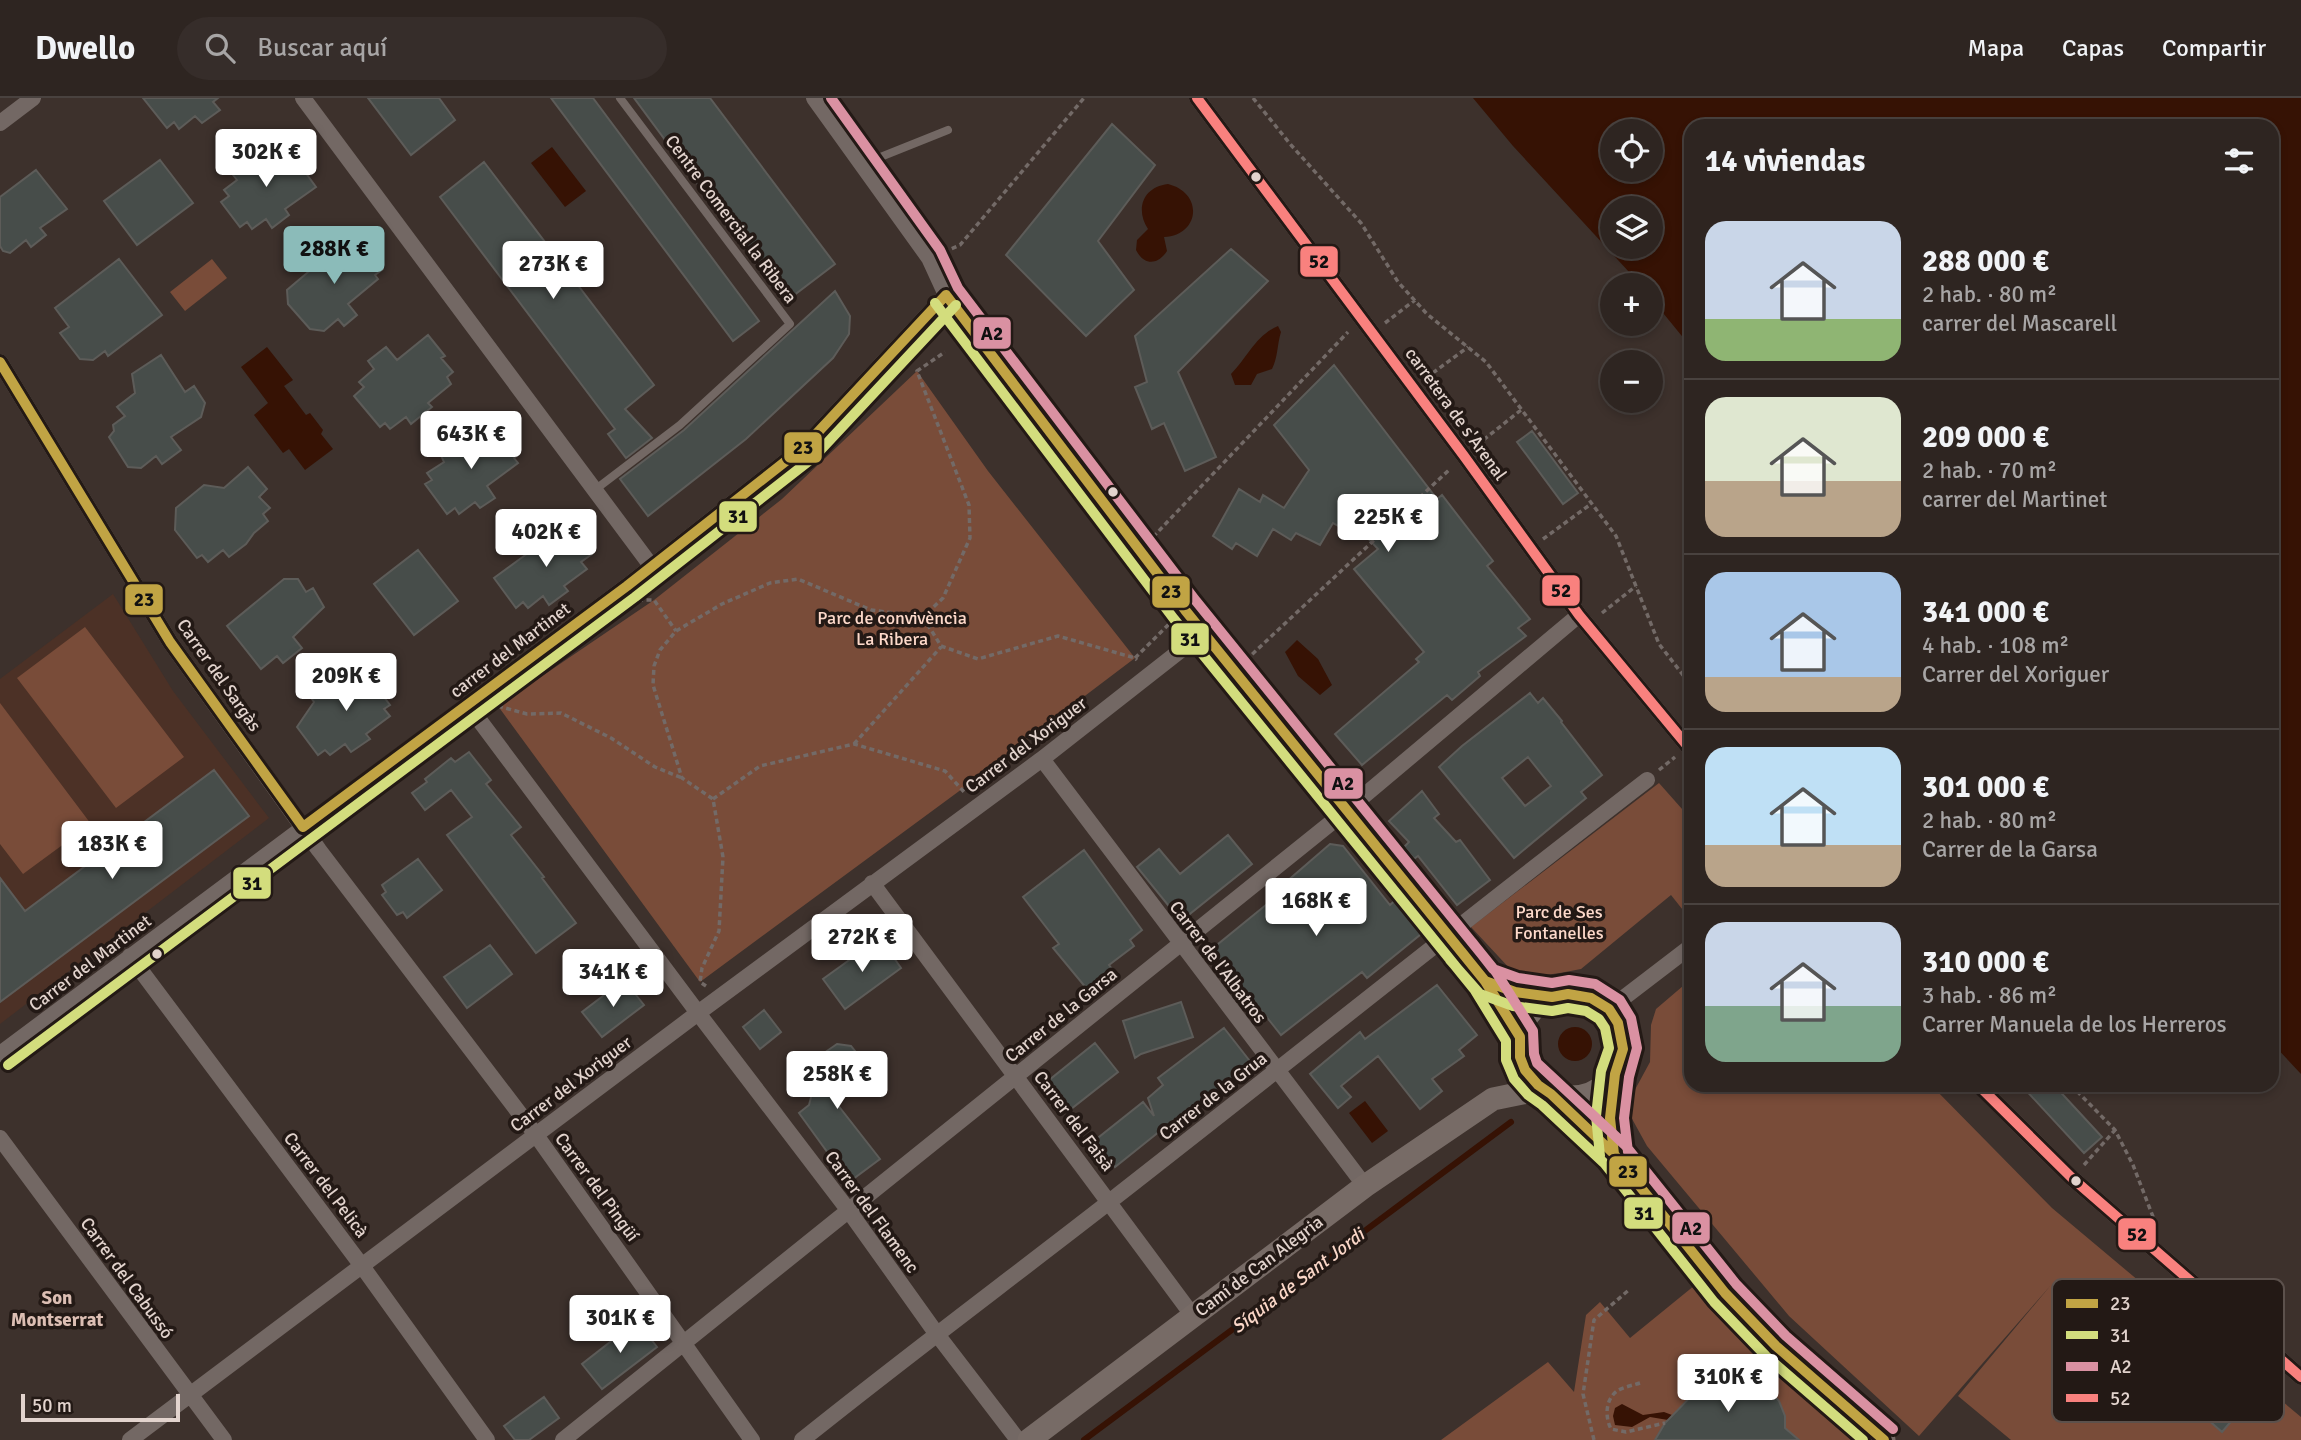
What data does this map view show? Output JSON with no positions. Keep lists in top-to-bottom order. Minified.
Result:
{"streets":{"street":["carretera de s'Arenal","carrer del Martinet","Carrer del Sargàs","Carrer del Xoriguer","Carrer de l'Albatros","Carrer del Martinet","Carrer de la Garsa","Carrer de la Grua","Carrer del Faisà","Carrer del Pelicà","Carrer del Pingüí","Carrer del Flamenc","Camí de Can Alegria","Carrer del Cabussó"],"lane":["Centre Comercial la Ribera"]},"crossings":[["carretera de s'Arenal","Carrer de la Garsa"],["carrer del Martinet","Carrer del Sargàs"],["carrer del Martinet","Carrer del Martinet"],["carrer del Martinet","Carrer del Pingüí"],["carrer del Martinet","Carrer del Flamenc"],["Carrer del Sargàs","Carrer del Martinet"],["Carrer del Sargàs","Carrer del Pingüí"],["Carrer del Xoriguer","Carrer de l'Albatros"],["Carrer del Xoriguer","Carrer del Faisà"],["Carrer del Xoriguer","Carrer del Pelicà"],["Carrer del Xoriguer","Carrer del Pingüí"],["Carrer del Xoriguer","Carrer del Flamenc"],["Carrer del Xoriguer","Carrer del Cabussó"],["Carrer de l'Albatros","Carrer de la Garsa"],["Carrer de l'Albatros","Carrer de la Grua"],["Carrer de l'Albatros","Camí de Can Alegria"],["Carrer del Martinet","Carrer del Pelicà"],["Carrer del Martinet","Carrer del Pingüí"],["Carrer de la Garsa","Carrer del Faisà"],["Carrer de la Garsa","Carrer del Pingüí"],["Carrer de la Garsa","Carrer del Flamenc"],["Carrer de la Grua","Carrer del Faisà"],["Carrer de la Grua","Carrer del Flamenc"],["Carrer del Faisà","Camí de Can Alegria"]],"districts":["Son Montserrat"],"water":["Síquia de Sant Jordi"],"parks":["Parc de convivència La Ribera","Parc de Ses Fontanelles"],"lines":["transit line A2","transit line 52","transit line 23","transit line 31"],"legend":["23","31","A2","52"],"scale_bar":"50 m","page":{"header":"Dwello","search":"Buscar aquí","nav":["Mapa","Capas","Compartir"],"map_buttons":["+","−"],"heading":"14 viviendas","price":["302K €","288K €","273K €","643K €","225K €","402K €","209K €","183K €","168K €","272K €","341K €","258K €","301K €","310K €"],"list":[{"name":"288 000 €","note":"2 hab. · 80 m² · carrer del Mascarell"},{"name":"209 000 €","note":"2 hab. · 70 m² · carrer del Martinet"},{"name":"341 000 €","note":"4 hab. · 108 m² · Carrer del Xoriguer"},{"name":"301 000 €","note":"2 hab. · 80 m² · Carrer de la Garsa"},{"name":"310 000 €","note":"3 hab. · 86 m² · Carrer Manuela de los Herreros"}],"scale":"50 m"}}
